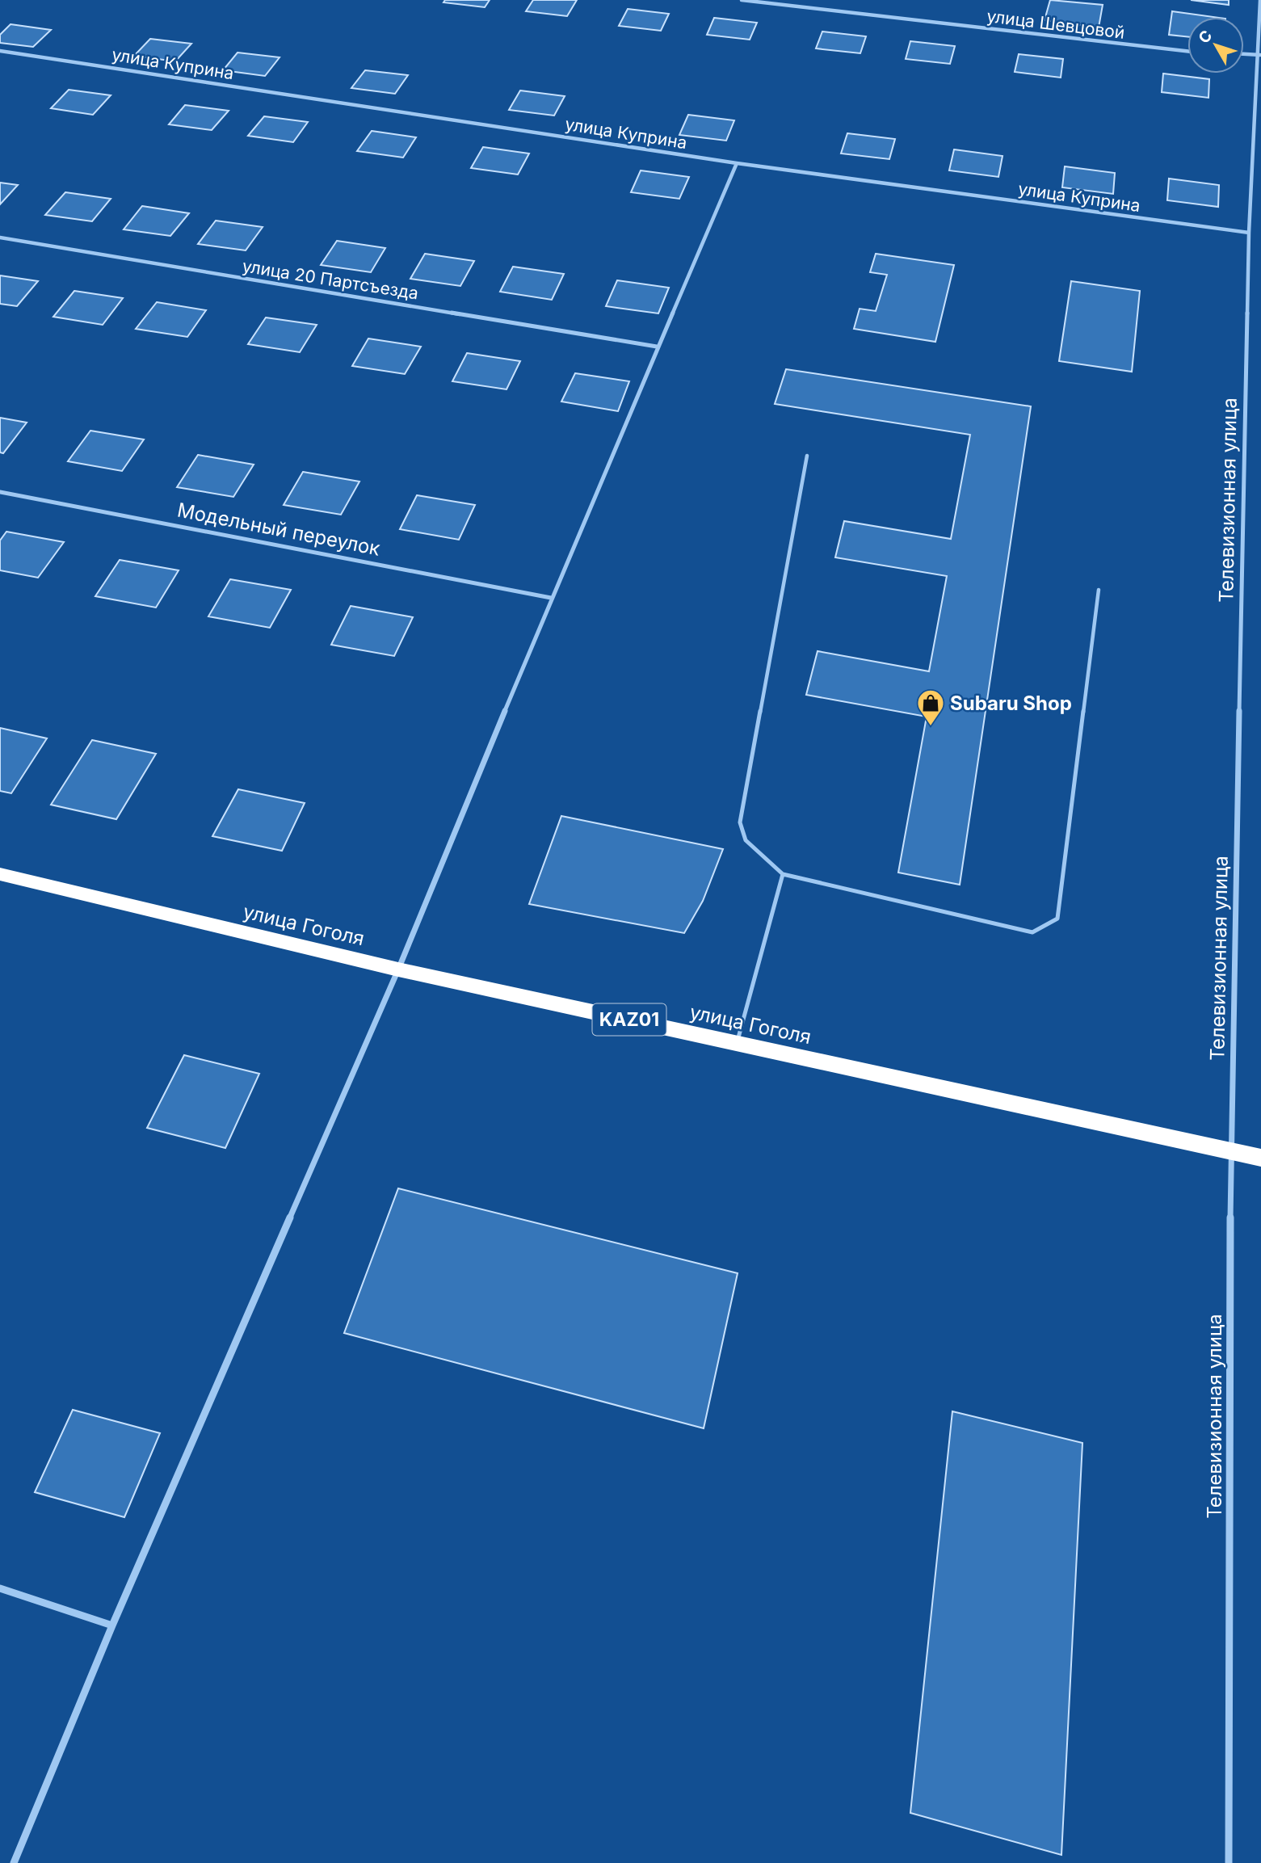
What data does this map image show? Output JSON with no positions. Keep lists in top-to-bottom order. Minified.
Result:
{"streets":{"highway":["улица Гоголя","KАZ01"],"street":["улица Шевцовой","улица Куприна","улица 20 Партсъезда","Телевизионная улица","Модельный переулок"]},"crossings":[["улица Куприна","Телевизионная улица"],["Телевизионная улица","улица Гоголя"]],"places":{"shop":["Subaru Shop"]},"north":"top left"}
